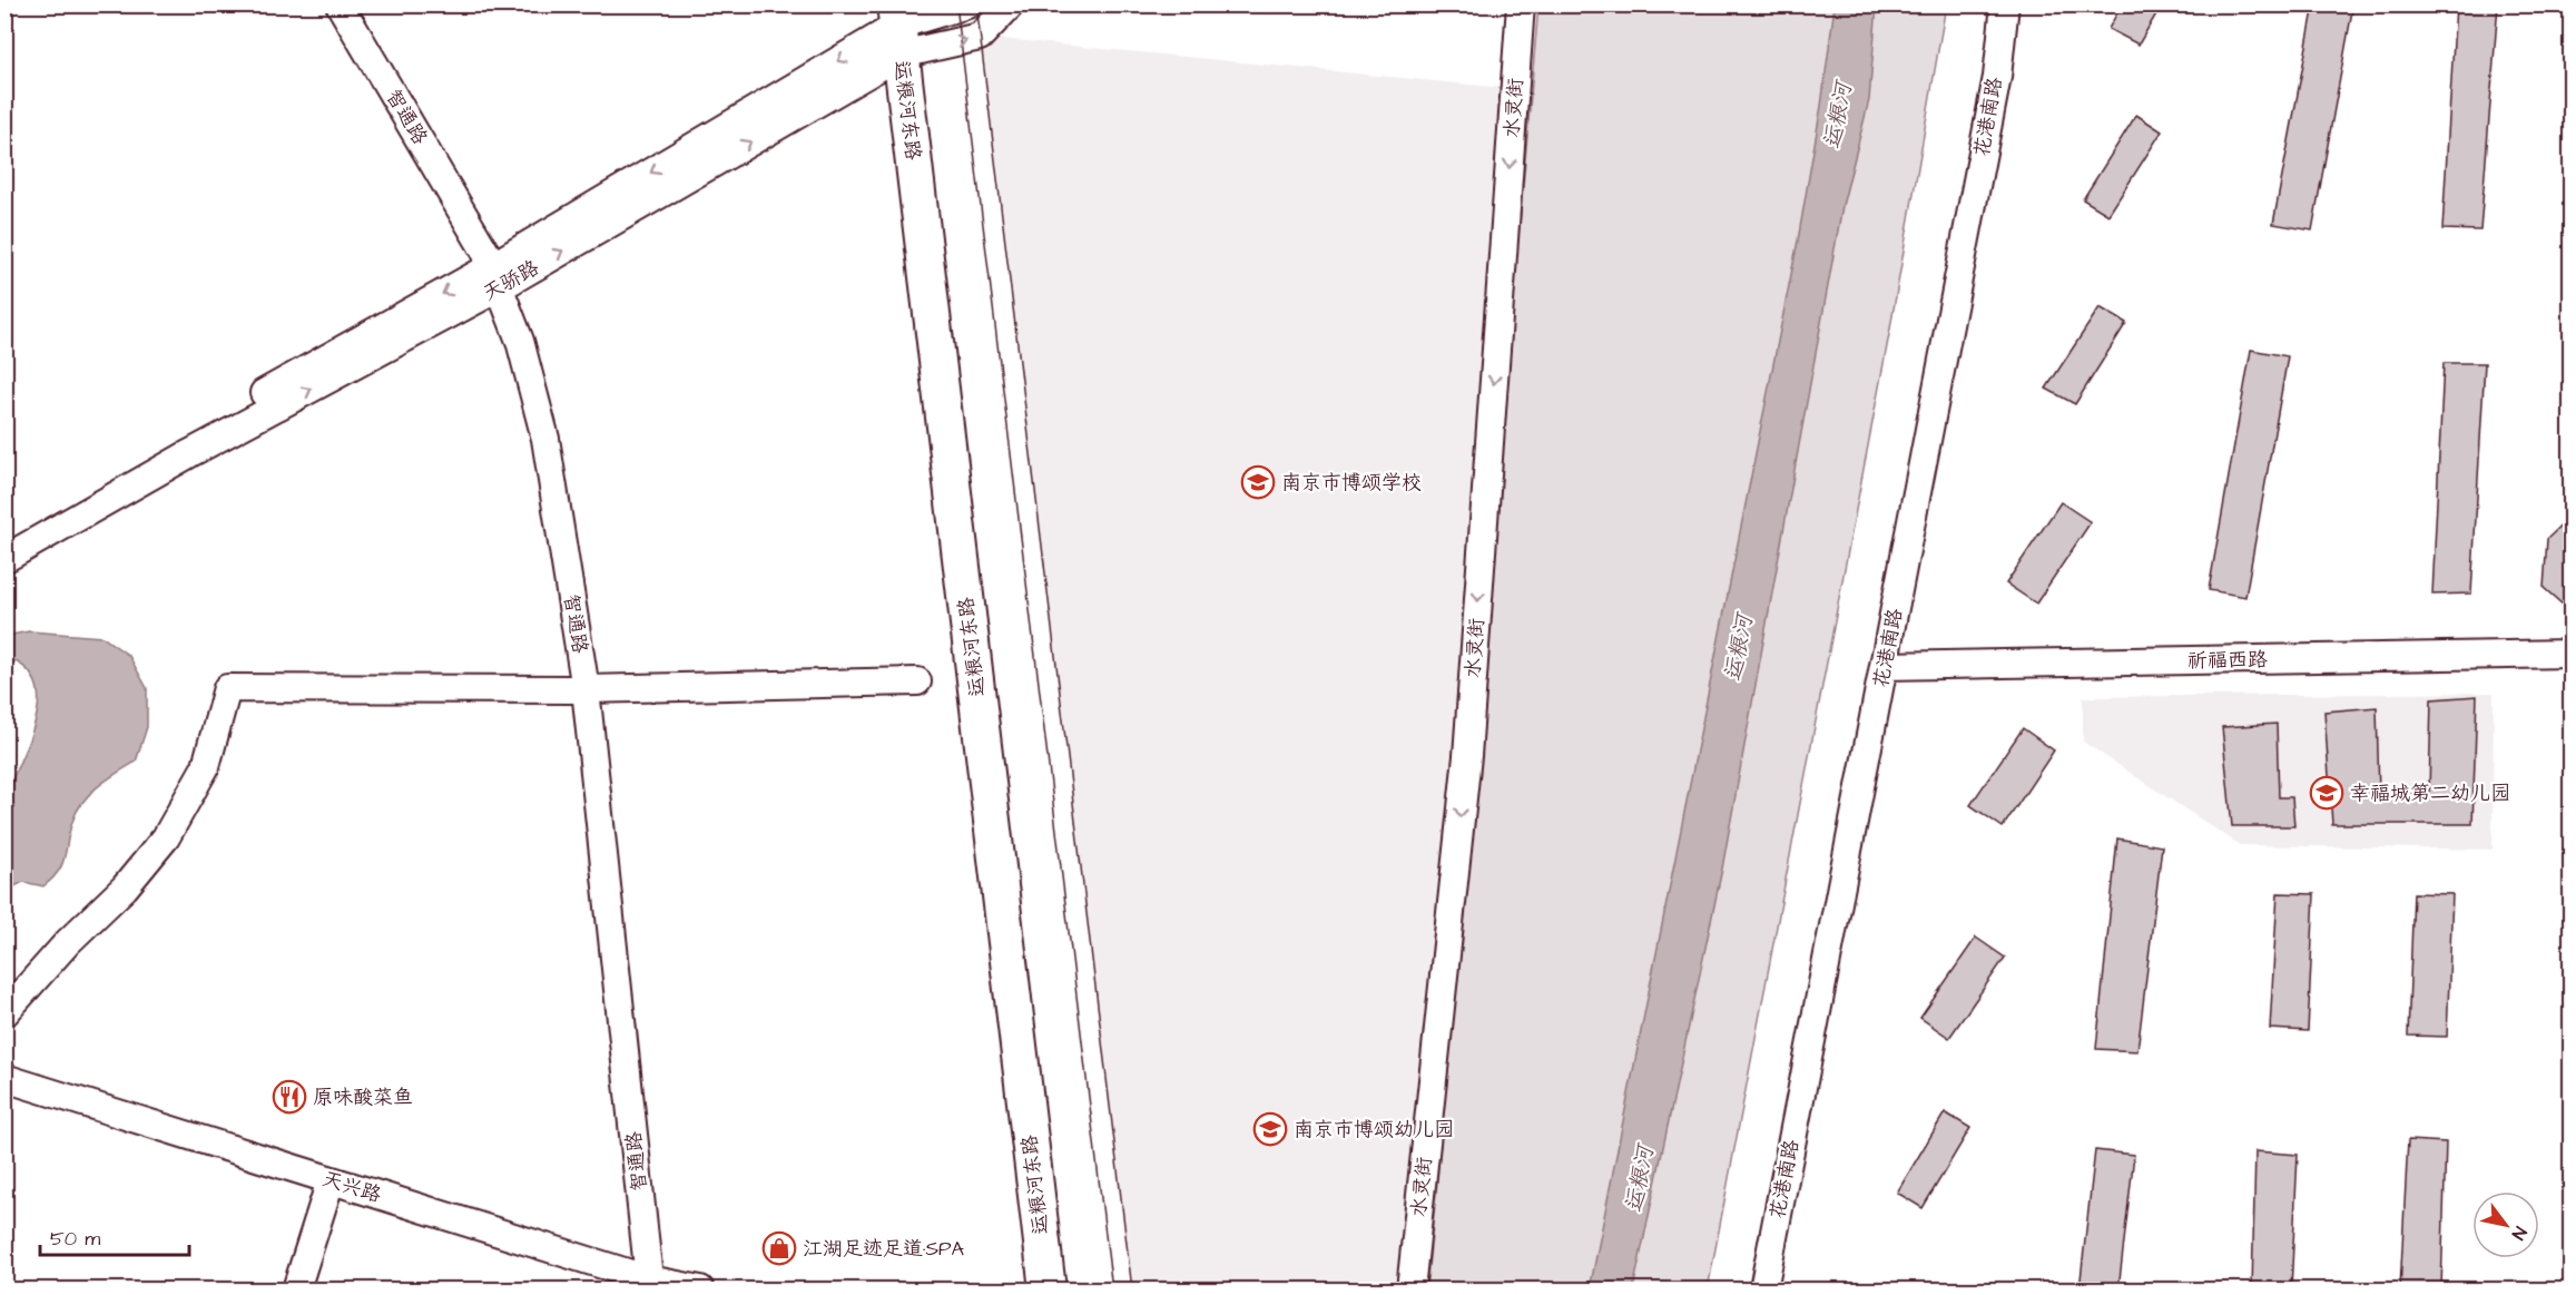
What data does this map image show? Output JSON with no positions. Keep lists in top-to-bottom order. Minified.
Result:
{"streets":{"main road":["运粮河东路"],"street":["水灵街","智通路","花港南路","天骄路","祈福西路","天兴路"]},"crossings":[["运粮河东路","天骄路"],["智通路","天骄路"],["智通路","天兴路"],["花港南路","祈福西路"]],"one_way":["水灵街"],"water":["运粮河"],"places":{"school or university":["南京市博颂学校","幸福城第二幼儿园","南京市博颂幼儿园"],"restaurant":["原味酸菜鱼"],"shop":["江湖足迹足道·SPA"]},"scale_bar":"50 m","north":"bottom right"}
